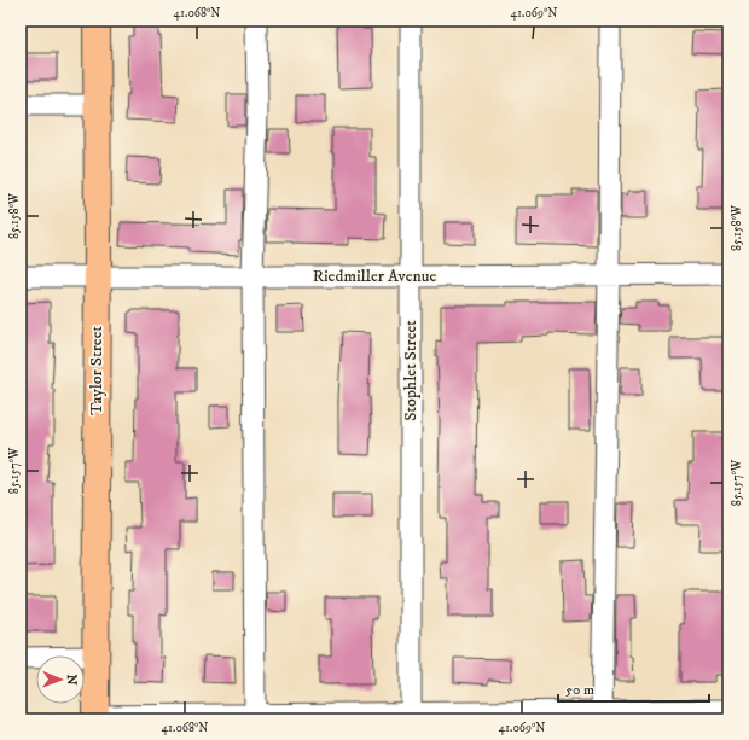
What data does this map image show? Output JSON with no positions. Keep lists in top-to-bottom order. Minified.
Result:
{"streets":{"main road":["Taylor Street"],"street":["Riedmiller Avenue","Stophlet Street"]},"crossings":[["Riedmiller Avenue","Taylor Street"],["Riedmiller Avenue","Stophlet Street"]],"scale_bar":"50 m","north":"right","coordinates":["41.068°N","41.069°N","85.158°W","85.157°W"]}
